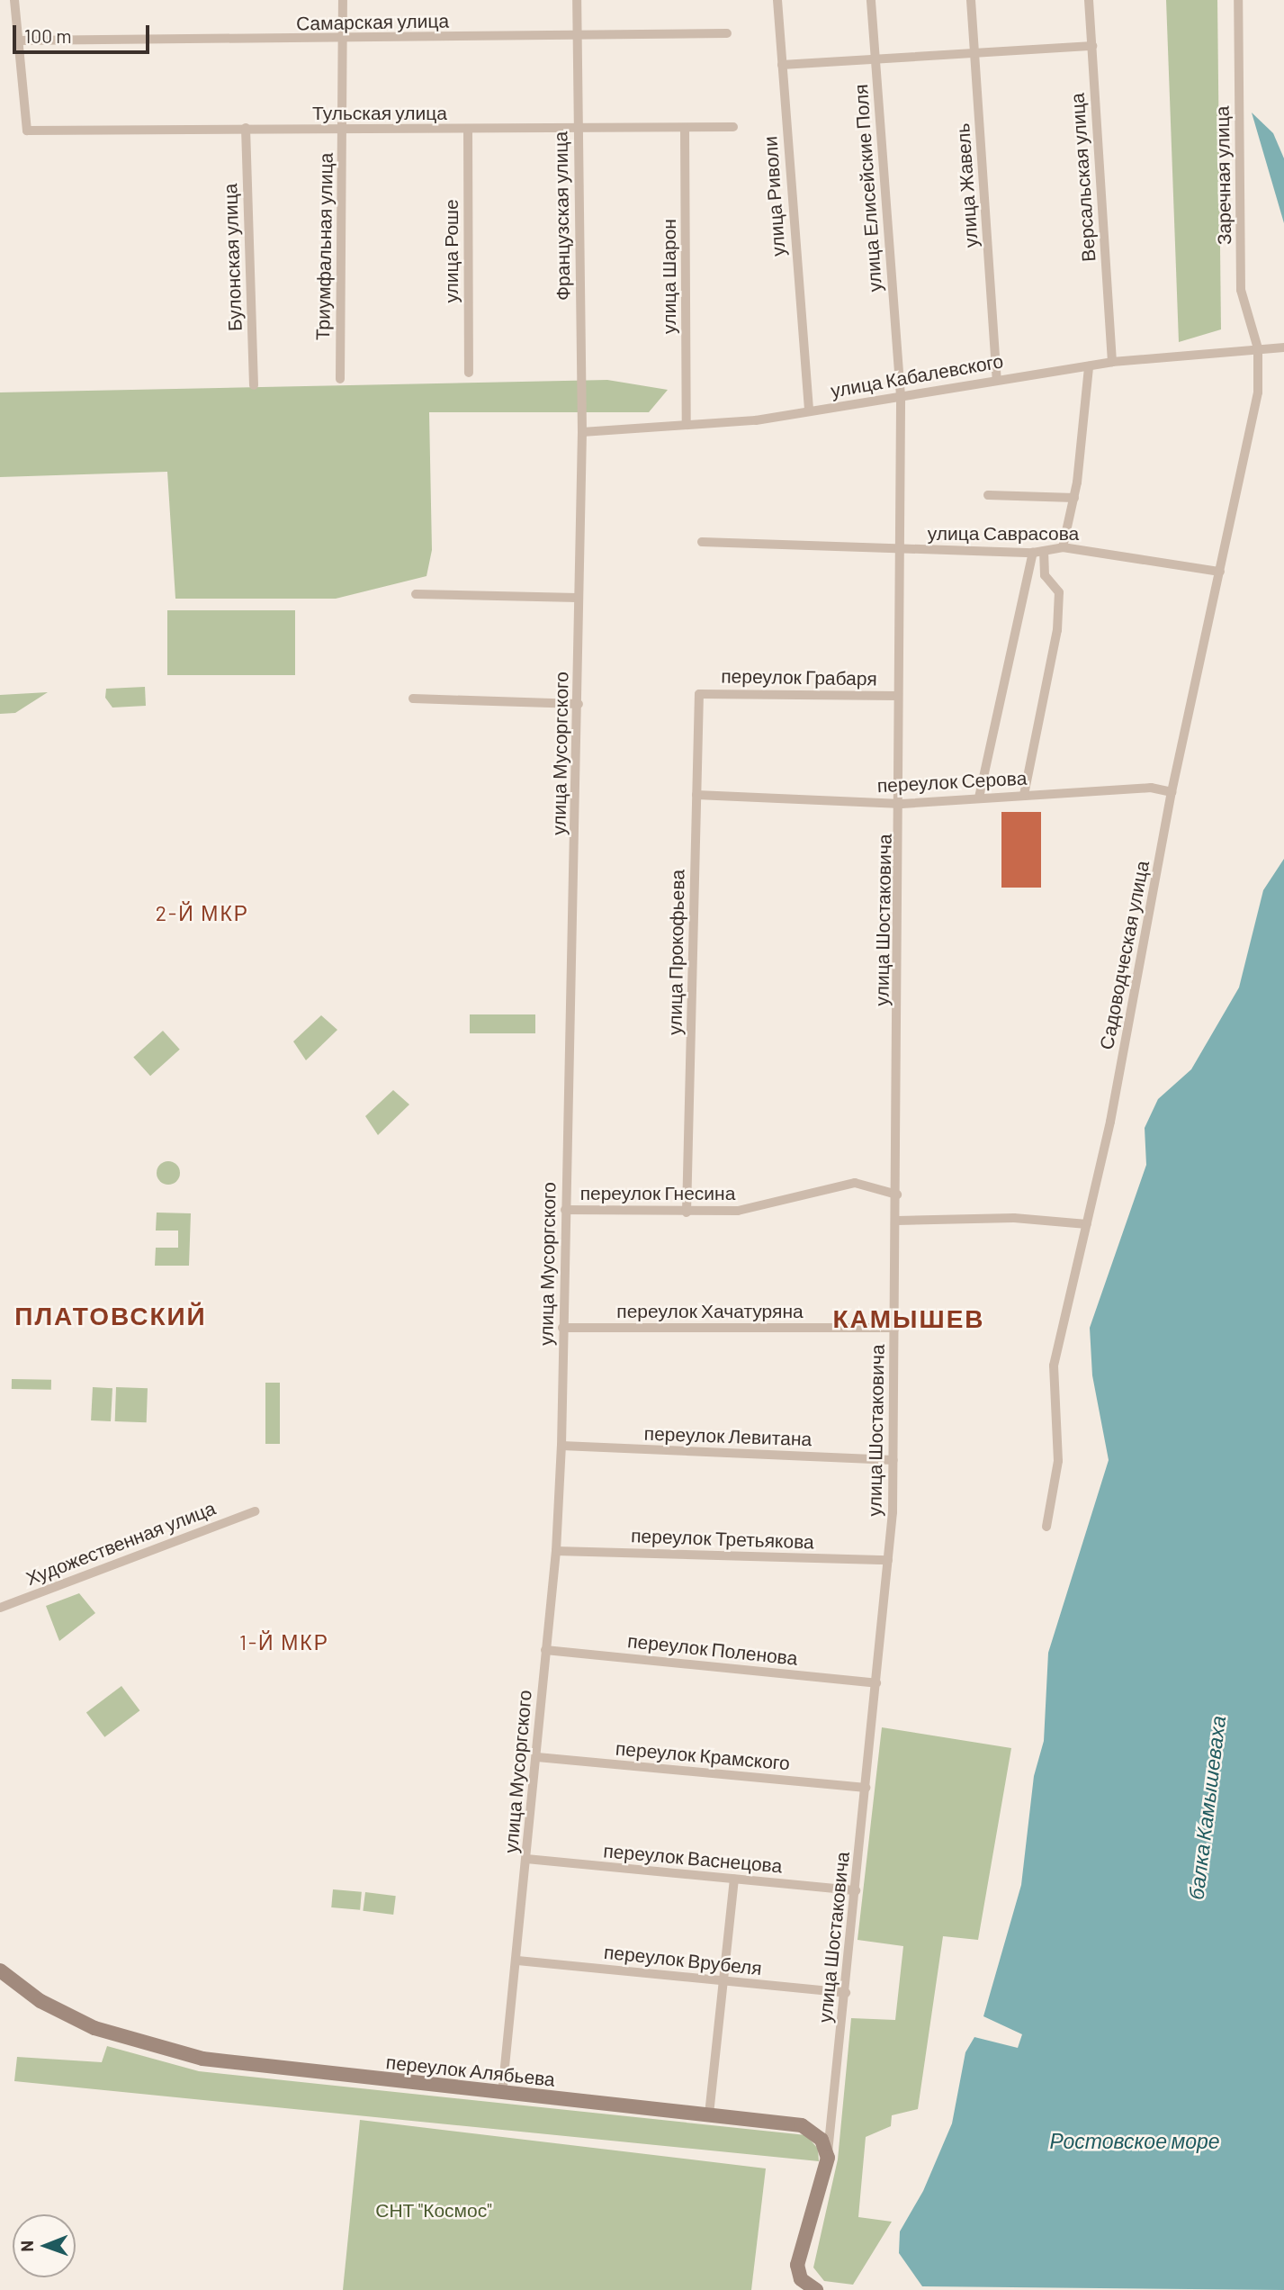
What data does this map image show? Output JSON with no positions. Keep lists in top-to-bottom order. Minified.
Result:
{"streets":{"main road":["переулок Алябьева"],"street":["Самарская улица","Тульская улица","Заречная улица","Версальская улица","улица Жавель","улица Елисейские Поля","улица Риволи","Французская улица","Триумфальная улица","улица Роше","Булонская улица","улица Шарон","улица Кабалевского","улица Саврасова","переулок Грабаря","улица Мусоргского","переулок Серова","улица Шостаковича","улица Прокофьева","Садоводческая улица","переулок Гнесина","переулок Хачатуряна","переулок Левитана","переулок Третьякова","Художественная улица","переулок Поленова","переулок Крамского","переулок Васнецова","переулок Врубеля"]},"crossings":[["Самарская улица","Тульская улица"],["Самарская улица","Французская улица"],["Самарская улица","Триумфальная улица"],["Тульская улица","Французская улица"],["Тульская улица","Триумфальная улица"],["Тульская улица","улица Роше"],["Тульская улица","Булонская улица"],["Тульская улица","улица Шарон"],["Заречная улица","улица Кабалевского"],["Заречная улица","Садоводческая улица"],["Версальская улица","улица Кабалевского"],["улица Жавель","улица Кабалевского"],["улица Елисейские Поля","улица Кабалевского"],["улица Елисейские Поля","улица Шостаковича"],["улица Риволи","улица Кабалевского"],["Французская улица","улица Кабалевского"],["Французская улица","улица Мусоргского"],["улица Шарон","улица Кабалевского"],["улица Кабалевского","улица Мусоргского"],["улица Кабалевского","улица Шостаковича"],["улица Саврасова","улица Шостаковича"],["улица Саврасова","Садоводческая улица"],["переулок Грабаря","улица Шостаковича"],["переулок Грабаря","улица Прокофьева"],["улица Мусоргского","переулок Гнесина"],["улица Мусоргского","переулок Хачатуряна"],["улица Мусоргского","переулок Левитана"],["улица Мусоргского","переулок Третьякова"],["улица Мусоргского","переулок Поленова"],["улица Мусоргского","переулок Крамского"],["улица Мусоргского","переулок Васнецова"],["улица Мусоргского","переулок Врубеля"],["улица Мусоргского","переулок Алябьева"],["переулок Серова","улица Шостаковича"],["переулок Серова","улица Прокофьева"],["переулок Серова","Садоводческая улица"],["улица Шостаковича","переулок Гнесина"],["улица Шостаковича","переулок Хачатуряна"],["улица Шостаковича","переулок Левитана"],["улица Шостаковича","переулок Третьякова"],["улица Шостаковича","переулок Поленова"],["улица Шостаковича","переулок Крамского"],["улица Шостаковича","переулок Васнецова"],["улица Шостаковича","переулок Врубеля"],["улица Шостаковича","переулок Алябьева"],["улица Прокофьева","переулок Гнесина"]],"districts":["2-Й МКР","ПЛАТОВСКИЙ","КАМЫШЕВ","1-Й МКР"],"water":["балка Камышеваха","Ростовское море"],"parks":["СНТ \"Космос\""],"scale_bar":"100 m","north":"left"}
